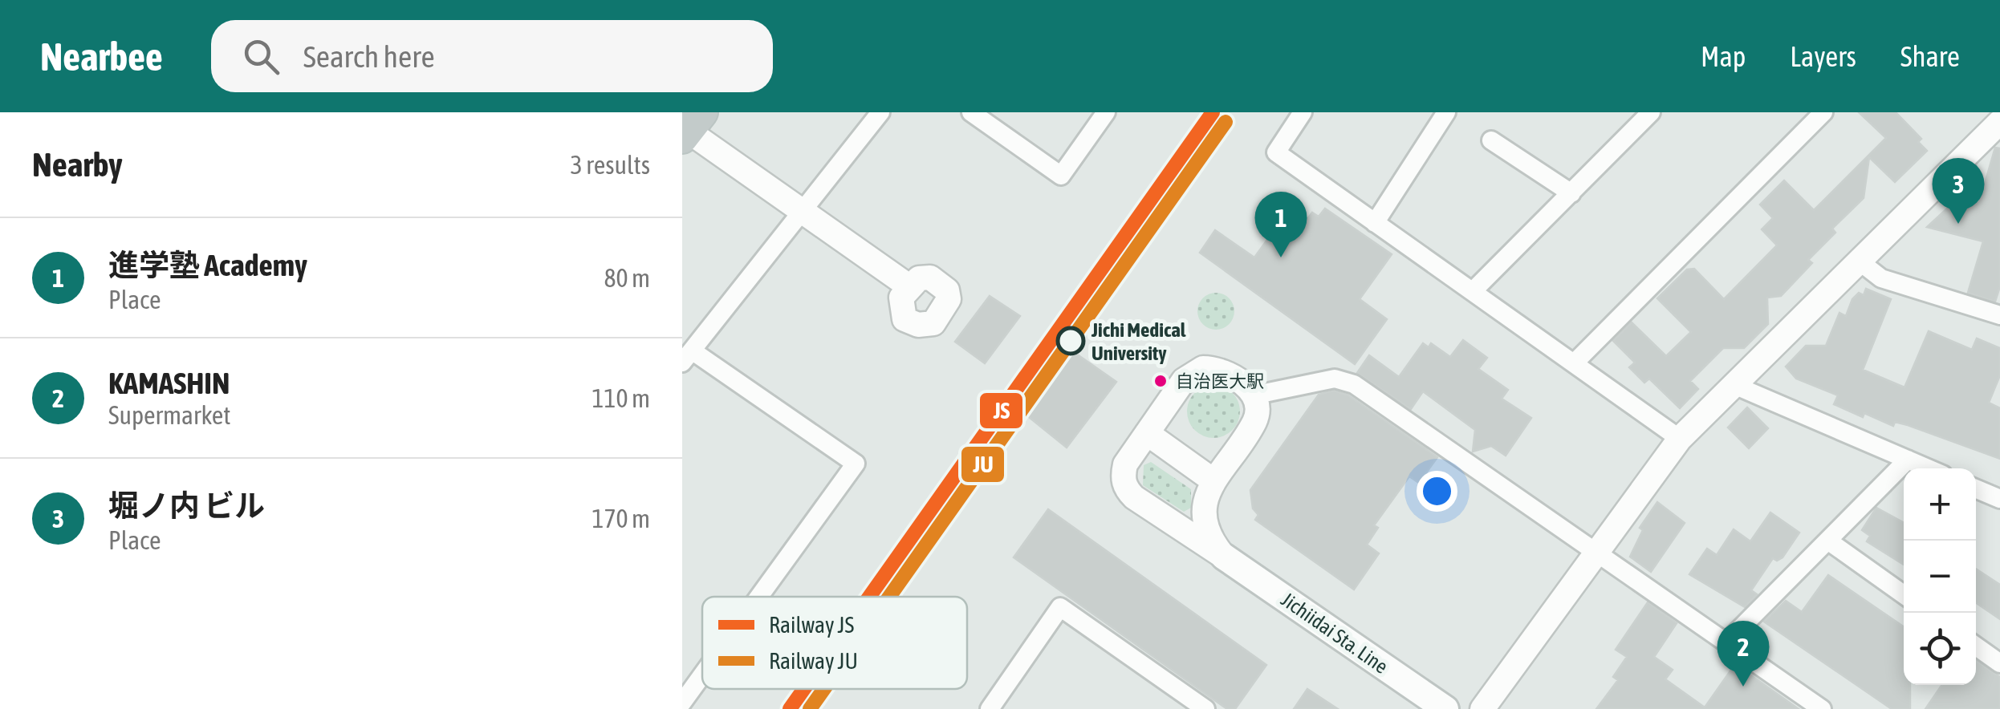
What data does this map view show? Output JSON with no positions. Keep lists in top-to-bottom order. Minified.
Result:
{"streets":{"main road":["Jichiidai Sta. Line"]},"places":["Jichi Medical University","自治医大駅"],"lines":["rail line JS","rail line JU"],"legend":["Railway JS","Railway JU"],"page":{"header":"Nearbee","search":"Search here","nav":["Map","Layers","Share"],"heading":["Nearby","3 results"],"pins":["3","1","2"],"list":[{"mark":"1","name":"進学塾 Academy","note":"Place","value":"80 m"},{"mark":"2","name":"KAMASHIN","note":"Supermarket","value":"110 m"},{"mark":"3","name":"堀ノ内 ビル","note":"Place","value":"170 m"}],"map_buttons":["+","−"]}}
